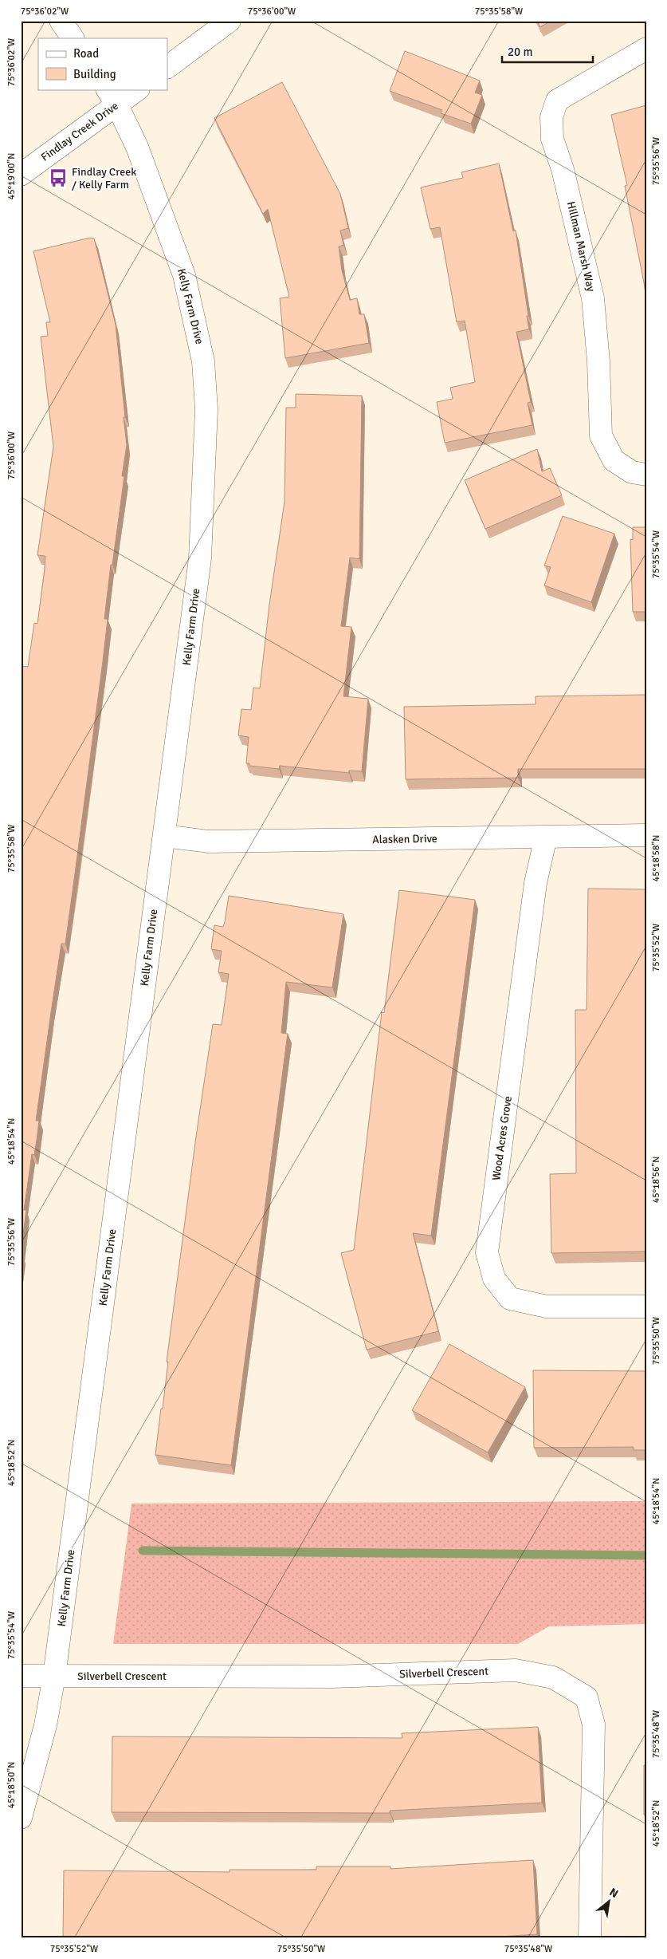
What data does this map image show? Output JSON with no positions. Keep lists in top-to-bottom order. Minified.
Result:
{"streets":{"street":["Findlay Creek Drive","Hillman Marsh Way","Kelly Farm Drive","Alasken Drive","Wood Acres Grove","Silverbell Crescent"]},"crossings":[["Findlay Creek Drive","Kelly Farm Drive"],["Kelly Farm Drive","Alasken Drive"],["Kelly Farm Drive","Silverbell Crescent"],["Alasken Drive","Wood Acres Grove"]],"places":{"bus stop":["Findlay Creek / Kelly Farm"]},"legend":["Road","Building"],"scale_bar":"20 m","north":"top right","coordinates":["75°36'02\"W","75°36'00\"W","75°35'58\"W","75°35'56\"W","45°19'00\"N","75°35'54\"W","45°18'58\"N","75°35'52\"W","45°18'54\"N","45°18'56\"N","75°35'50\"W","45°18'52\"N","75°35'48\"W","45°18'50\"N"]}
